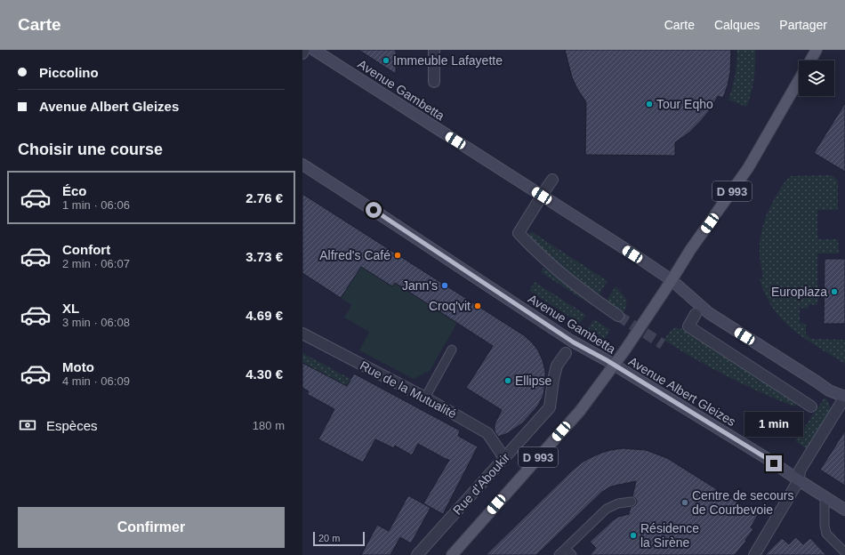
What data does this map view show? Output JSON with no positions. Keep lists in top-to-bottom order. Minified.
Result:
{"streets":{"main road":["Avenue Gambetta","D 993","Avenue Albert Gleizes"],"street":["Rue de la Mutualité","Rue d'Aboukir"]},"crossings":[["Avenue Gambetta","D 993"],["Avenue Gambetta","Avenue Albert Gleizes"],["D 993","Avenue Albert Gleizes"],["Rue de la Mutualité","Rue d'Aboukir"]],"places":["Immeuble Lafayette","Tour Eqho","Alfred's Café","Jann's","Europlaza","Croq'vit","Ellipse","Centre de secours de Courbevoie","Résidence la Sirène"],"scale_bar":"20 m","page":{"header":"Carte","nav":["Carte","Calques","Partager"],"banner":["Piccolino","Avenue Albert Gleizes"],"heading":"Choisir une course","list":[{"name":"Éco","note":"1 min · 06:06","value":"2.76 €"},{"name":"Confort","note":"2 min · 06:07","value":"3.73 €"},{"name":"XL","note":"3 min · 06:08","value":"4.69 €"},{"name":"Moto","note":"4 min · 06:09","value":"4.30 €"}],"pay":["Espèces","180 m"],"bubble":"1 min","buttons":"Confirmer","scale":"20 m"}}
